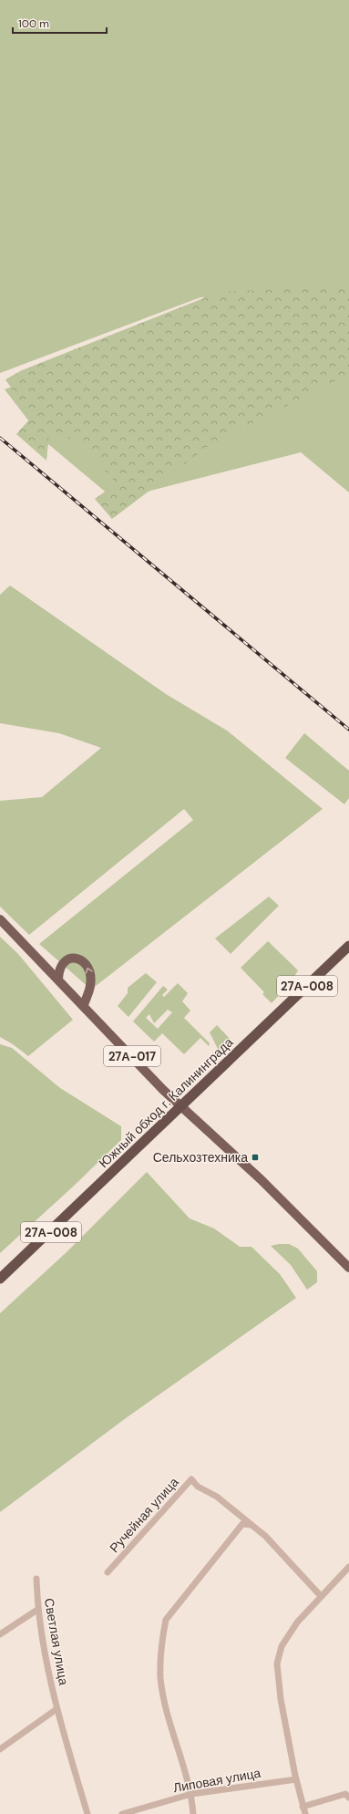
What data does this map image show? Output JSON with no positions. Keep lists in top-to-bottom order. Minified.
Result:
{"streets":{"highway":["27А-008","Южный обход г. Калининграда"],"main road":["27А-017"],"street":["Ручейная улица","Светлая улица","Липовая улица"]},"crossings":[["27А-017","Южный обход г. Калининграда"]],"places":{"transit":["Сельхозтехника"]},"scale_bar":"100 m"}
